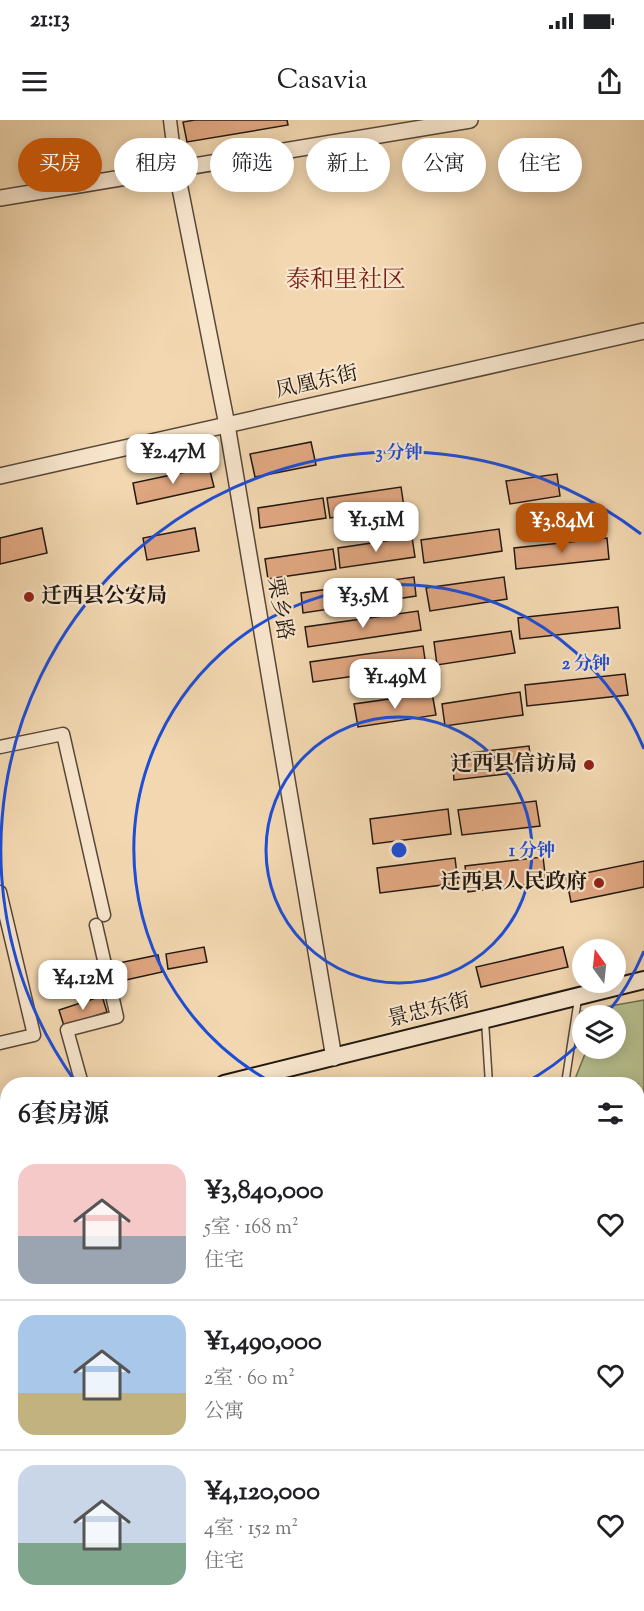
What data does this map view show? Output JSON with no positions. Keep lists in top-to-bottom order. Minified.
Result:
{"streets":{"main road":["景忠东街"],"street":["凤凰东街","栗乡路"]},"crossings":[["凤凰东街","栗乡路"],["栗乡路","景忠东街"]],"districts":["泰和里社区"],"places":["迁西县公安局","迁西县信访局","迁西县人民政府"],"north":"top","page":{"status":"21:13","header":"Casavia","chip":["买房","租房","筛选","新上","公寓","住宅"],"price":["¥2.47M","¥1.51M","¥3.84M","¥3.5M","¥1.49M","¥4.12M"],"heading":"6套房源","list":[{"name":"¥3,840,000","note":"5室 · 168 m² · 住宅"},{"name":"¥1,490,000","note":"2室 · 60 m² · 公寓"},{"name":"¥4,120,000","note":"4室 · 152 m² · 住宅"}]},"rings":["3 分钟","2 分钟","1 分钟"]}
